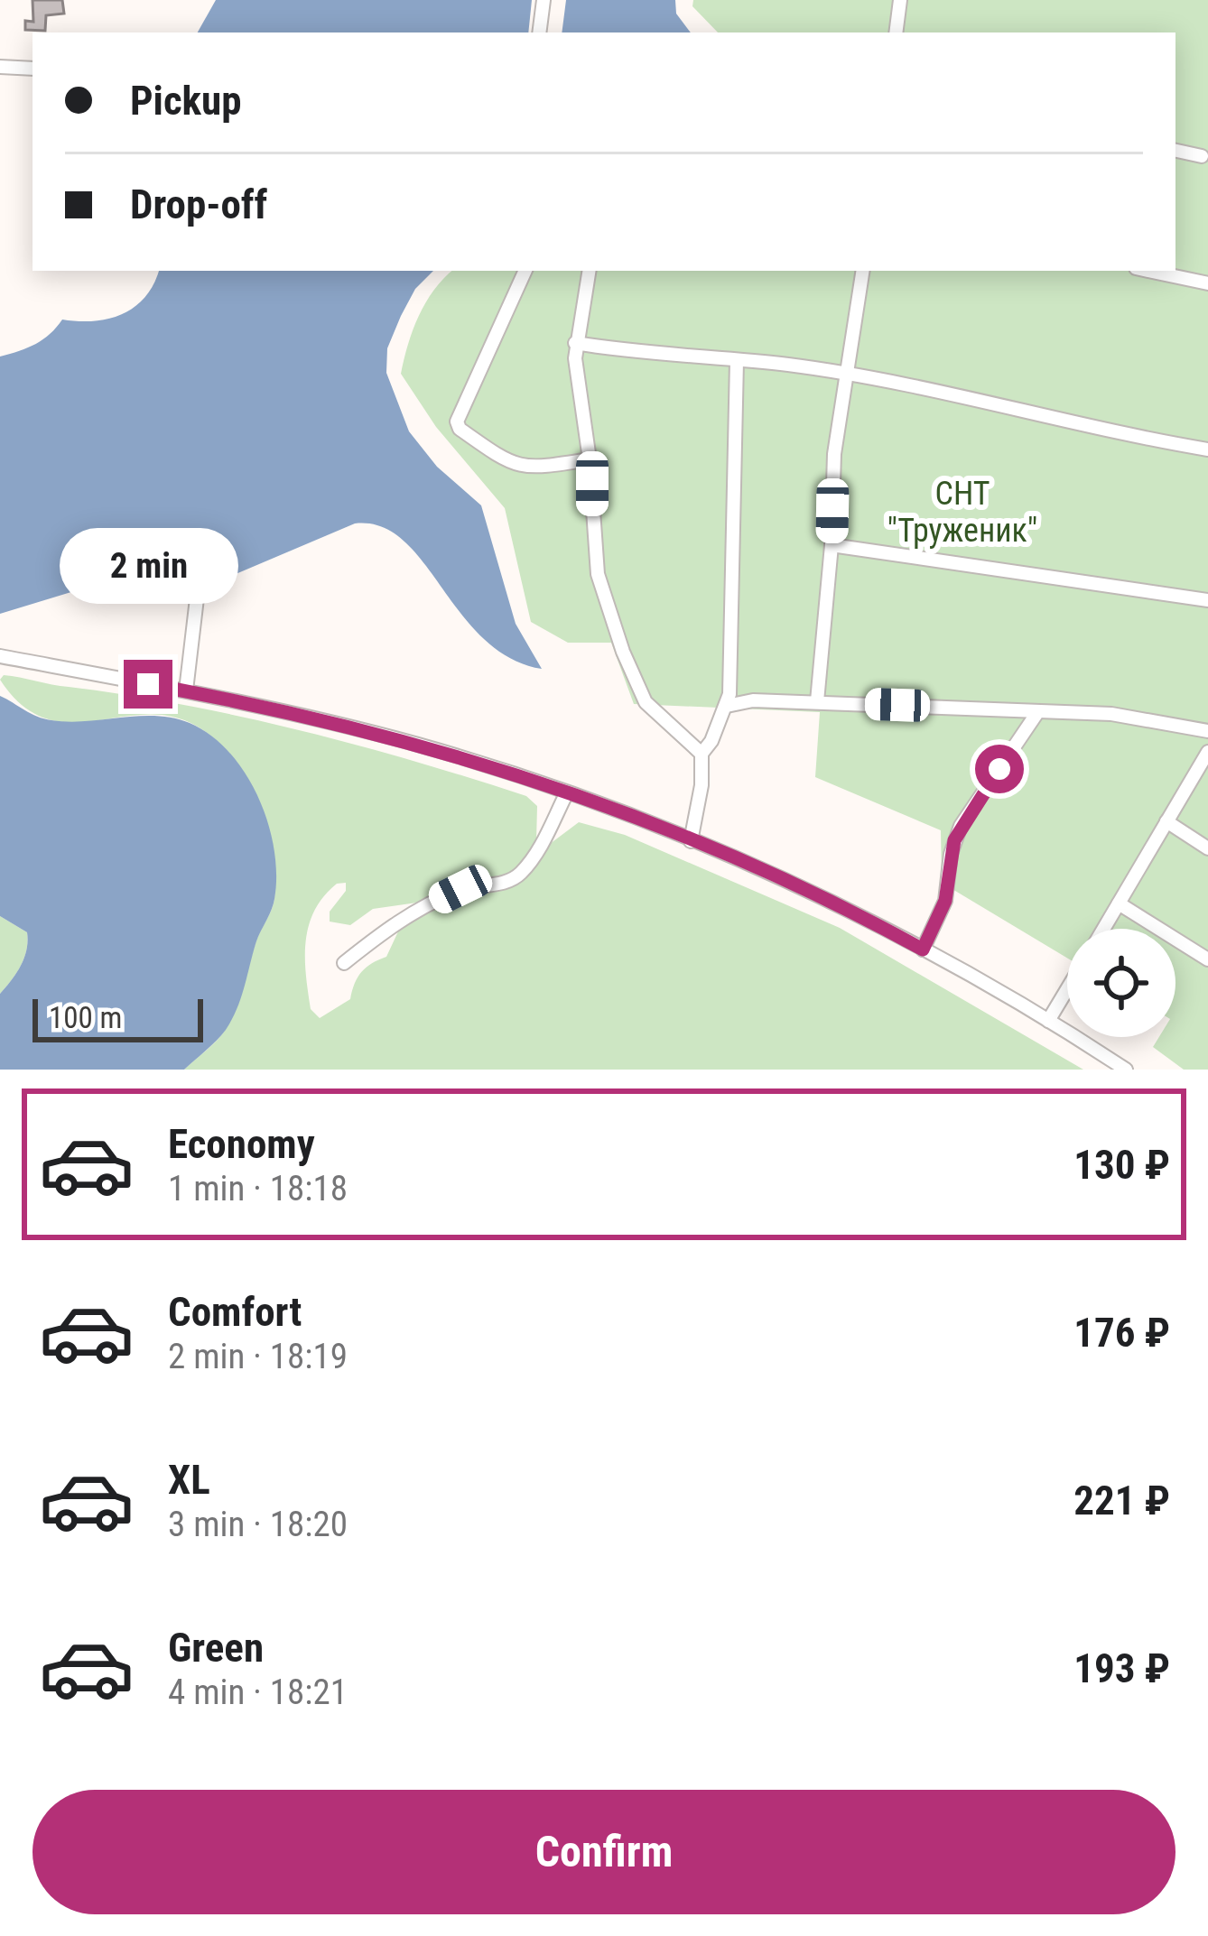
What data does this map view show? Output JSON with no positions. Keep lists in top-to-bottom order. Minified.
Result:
{"parks":["СНТ \"Труженик\""],"scale_bar":"100 m","page":{"banner":["Pickup","Drop-off"],"bubble":"2 min","scale":"100 m","list":[{"name":"Economy","note":"1 min · 18:18","value":"130 ₽"},{"name":"Comfort","note":"2 min · 18:19","value":"176 ₽"},{"name":"XL","note":"3 min · 18:20","value":"221 ₽"},{"name":"Green","note":"4 min · 18:21","value":"193 ₽"}],"buttons":"Confirm"}}
